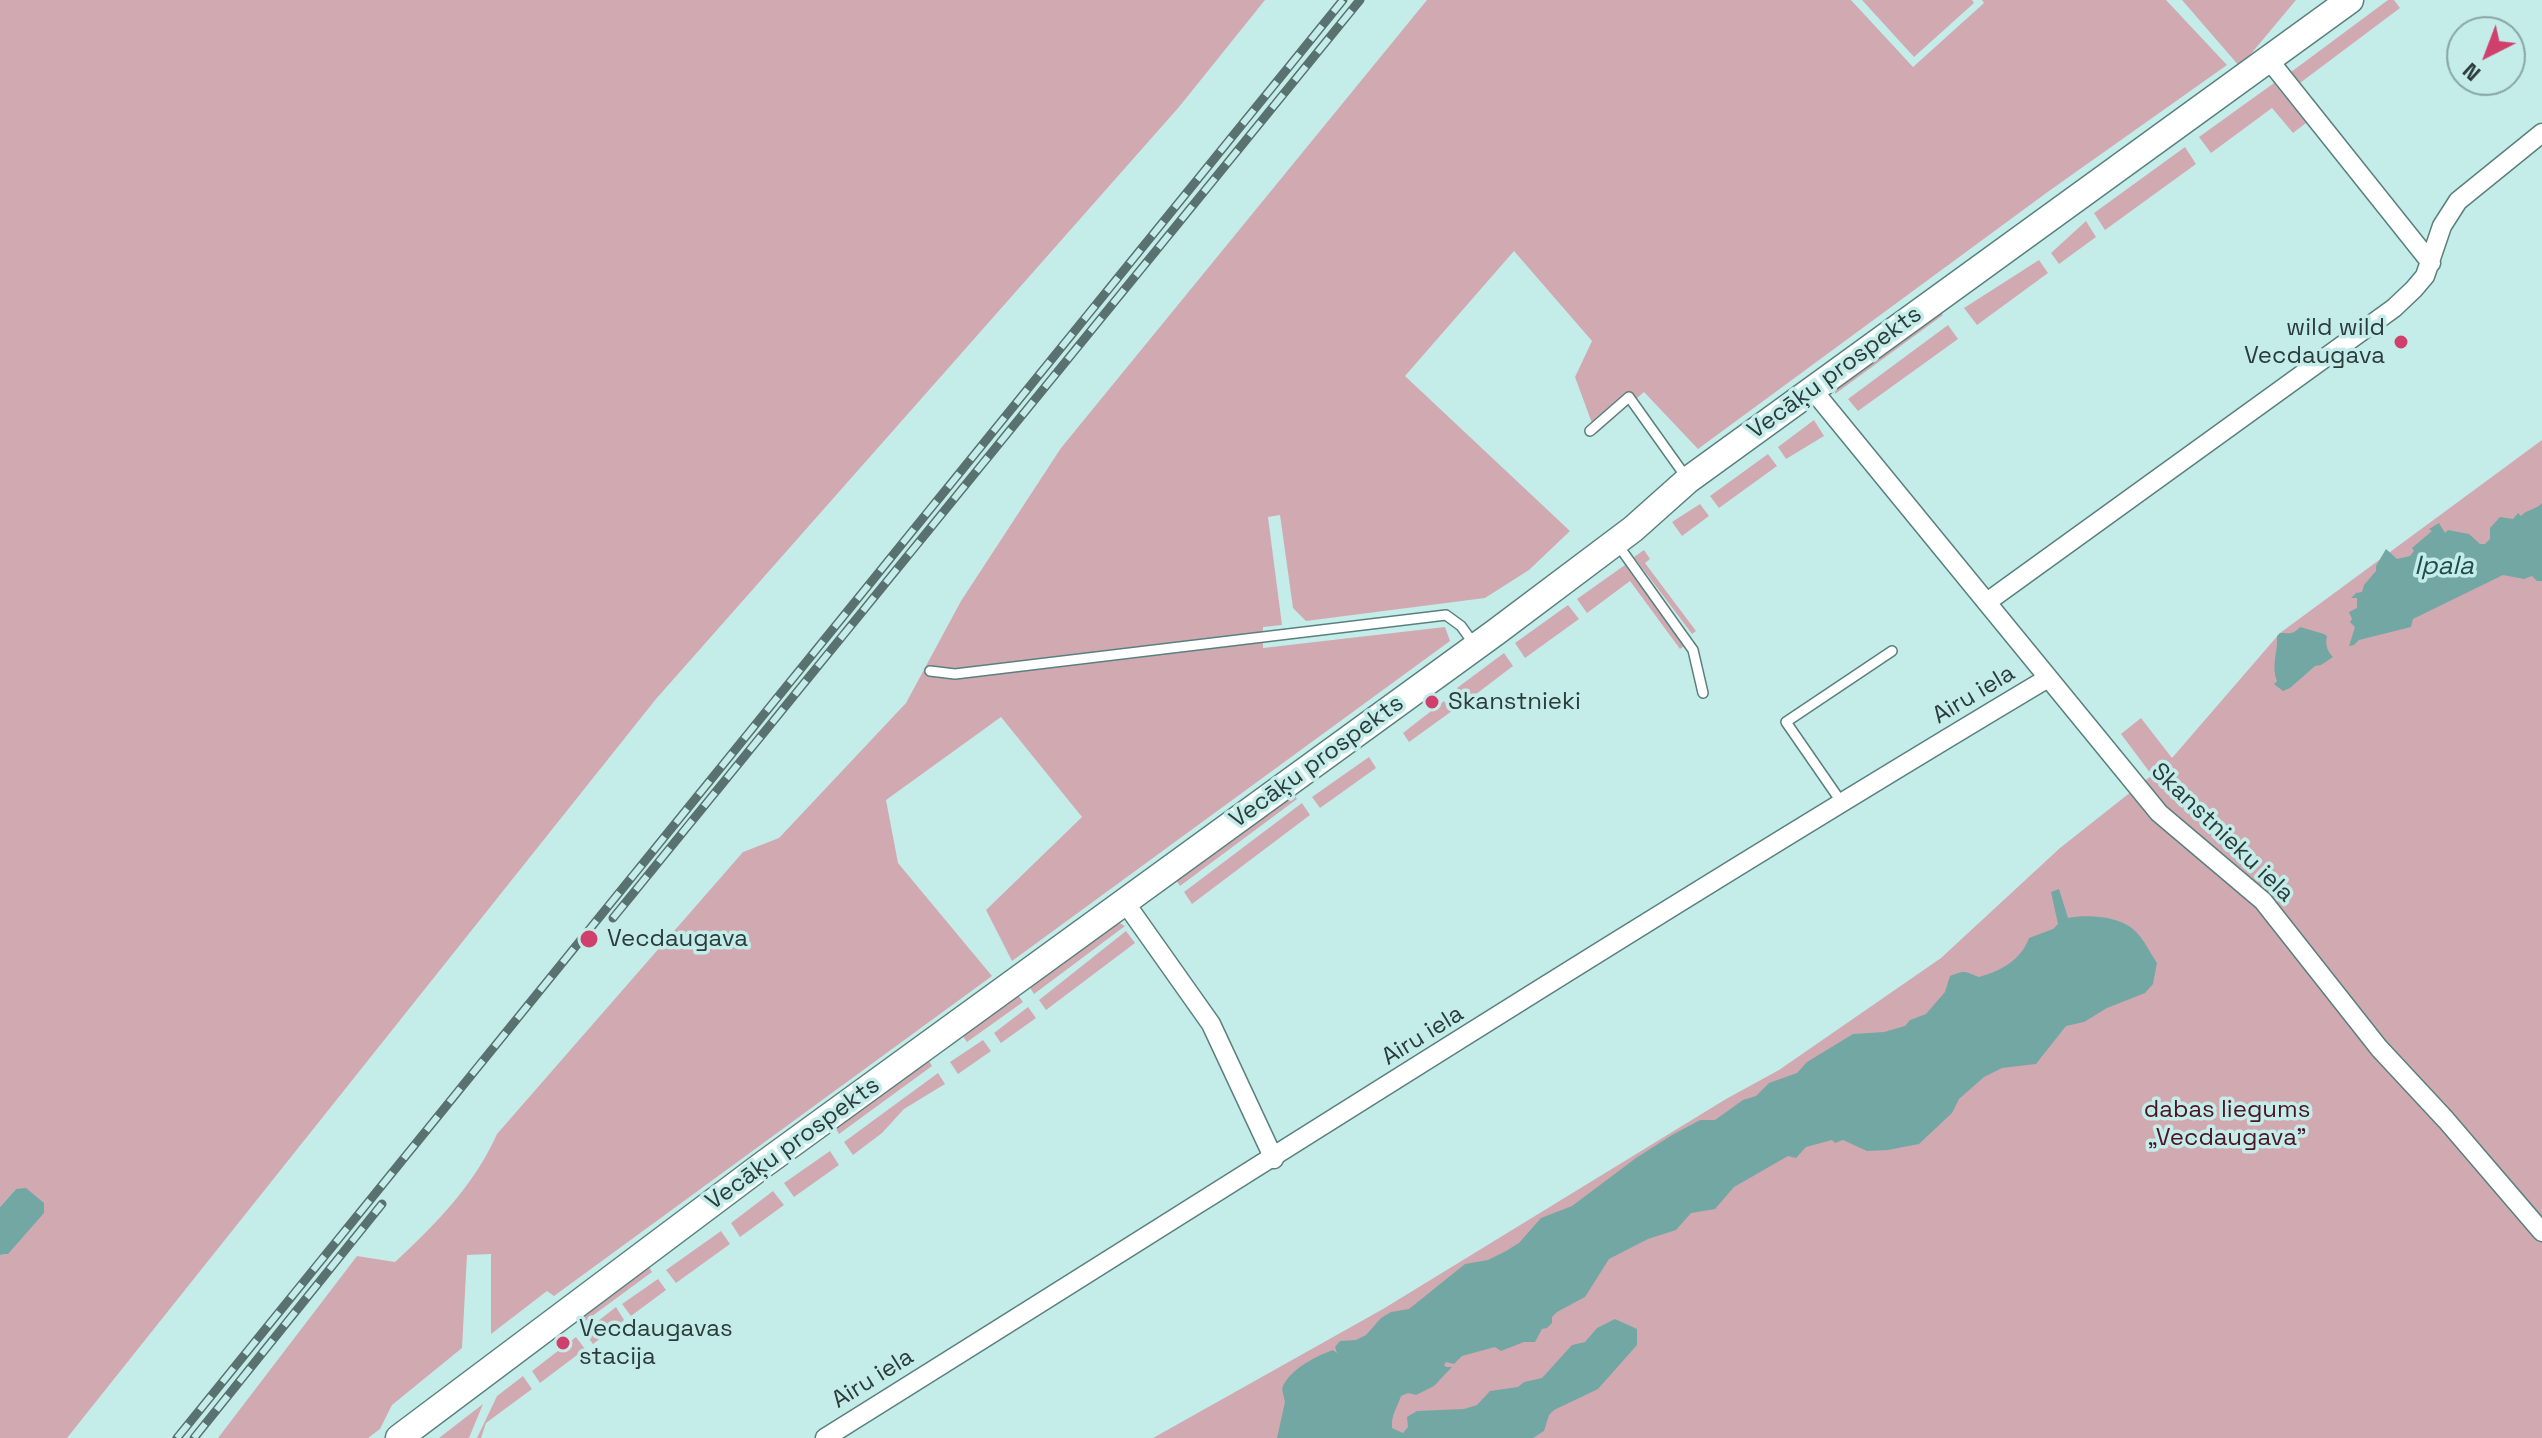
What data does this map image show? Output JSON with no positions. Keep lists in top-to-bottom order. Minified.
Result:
{"streets":{"main road":["Vecāķu prospekts"],"street":["Airu iela","Skanstnieku iela"]},"crossings":[["Vecāķu prospekts","Skanstnieku iela"],["Airu iela","Skanstnieku iela"]],"water":["Ipala"],"parks":["dabas liegums „Vecdaugava”"],"places":["wild wild Vecdaugava","Skanstnieki","Vecdaugava","Vecdaugavas stacija"],"north":"bottom left"}
